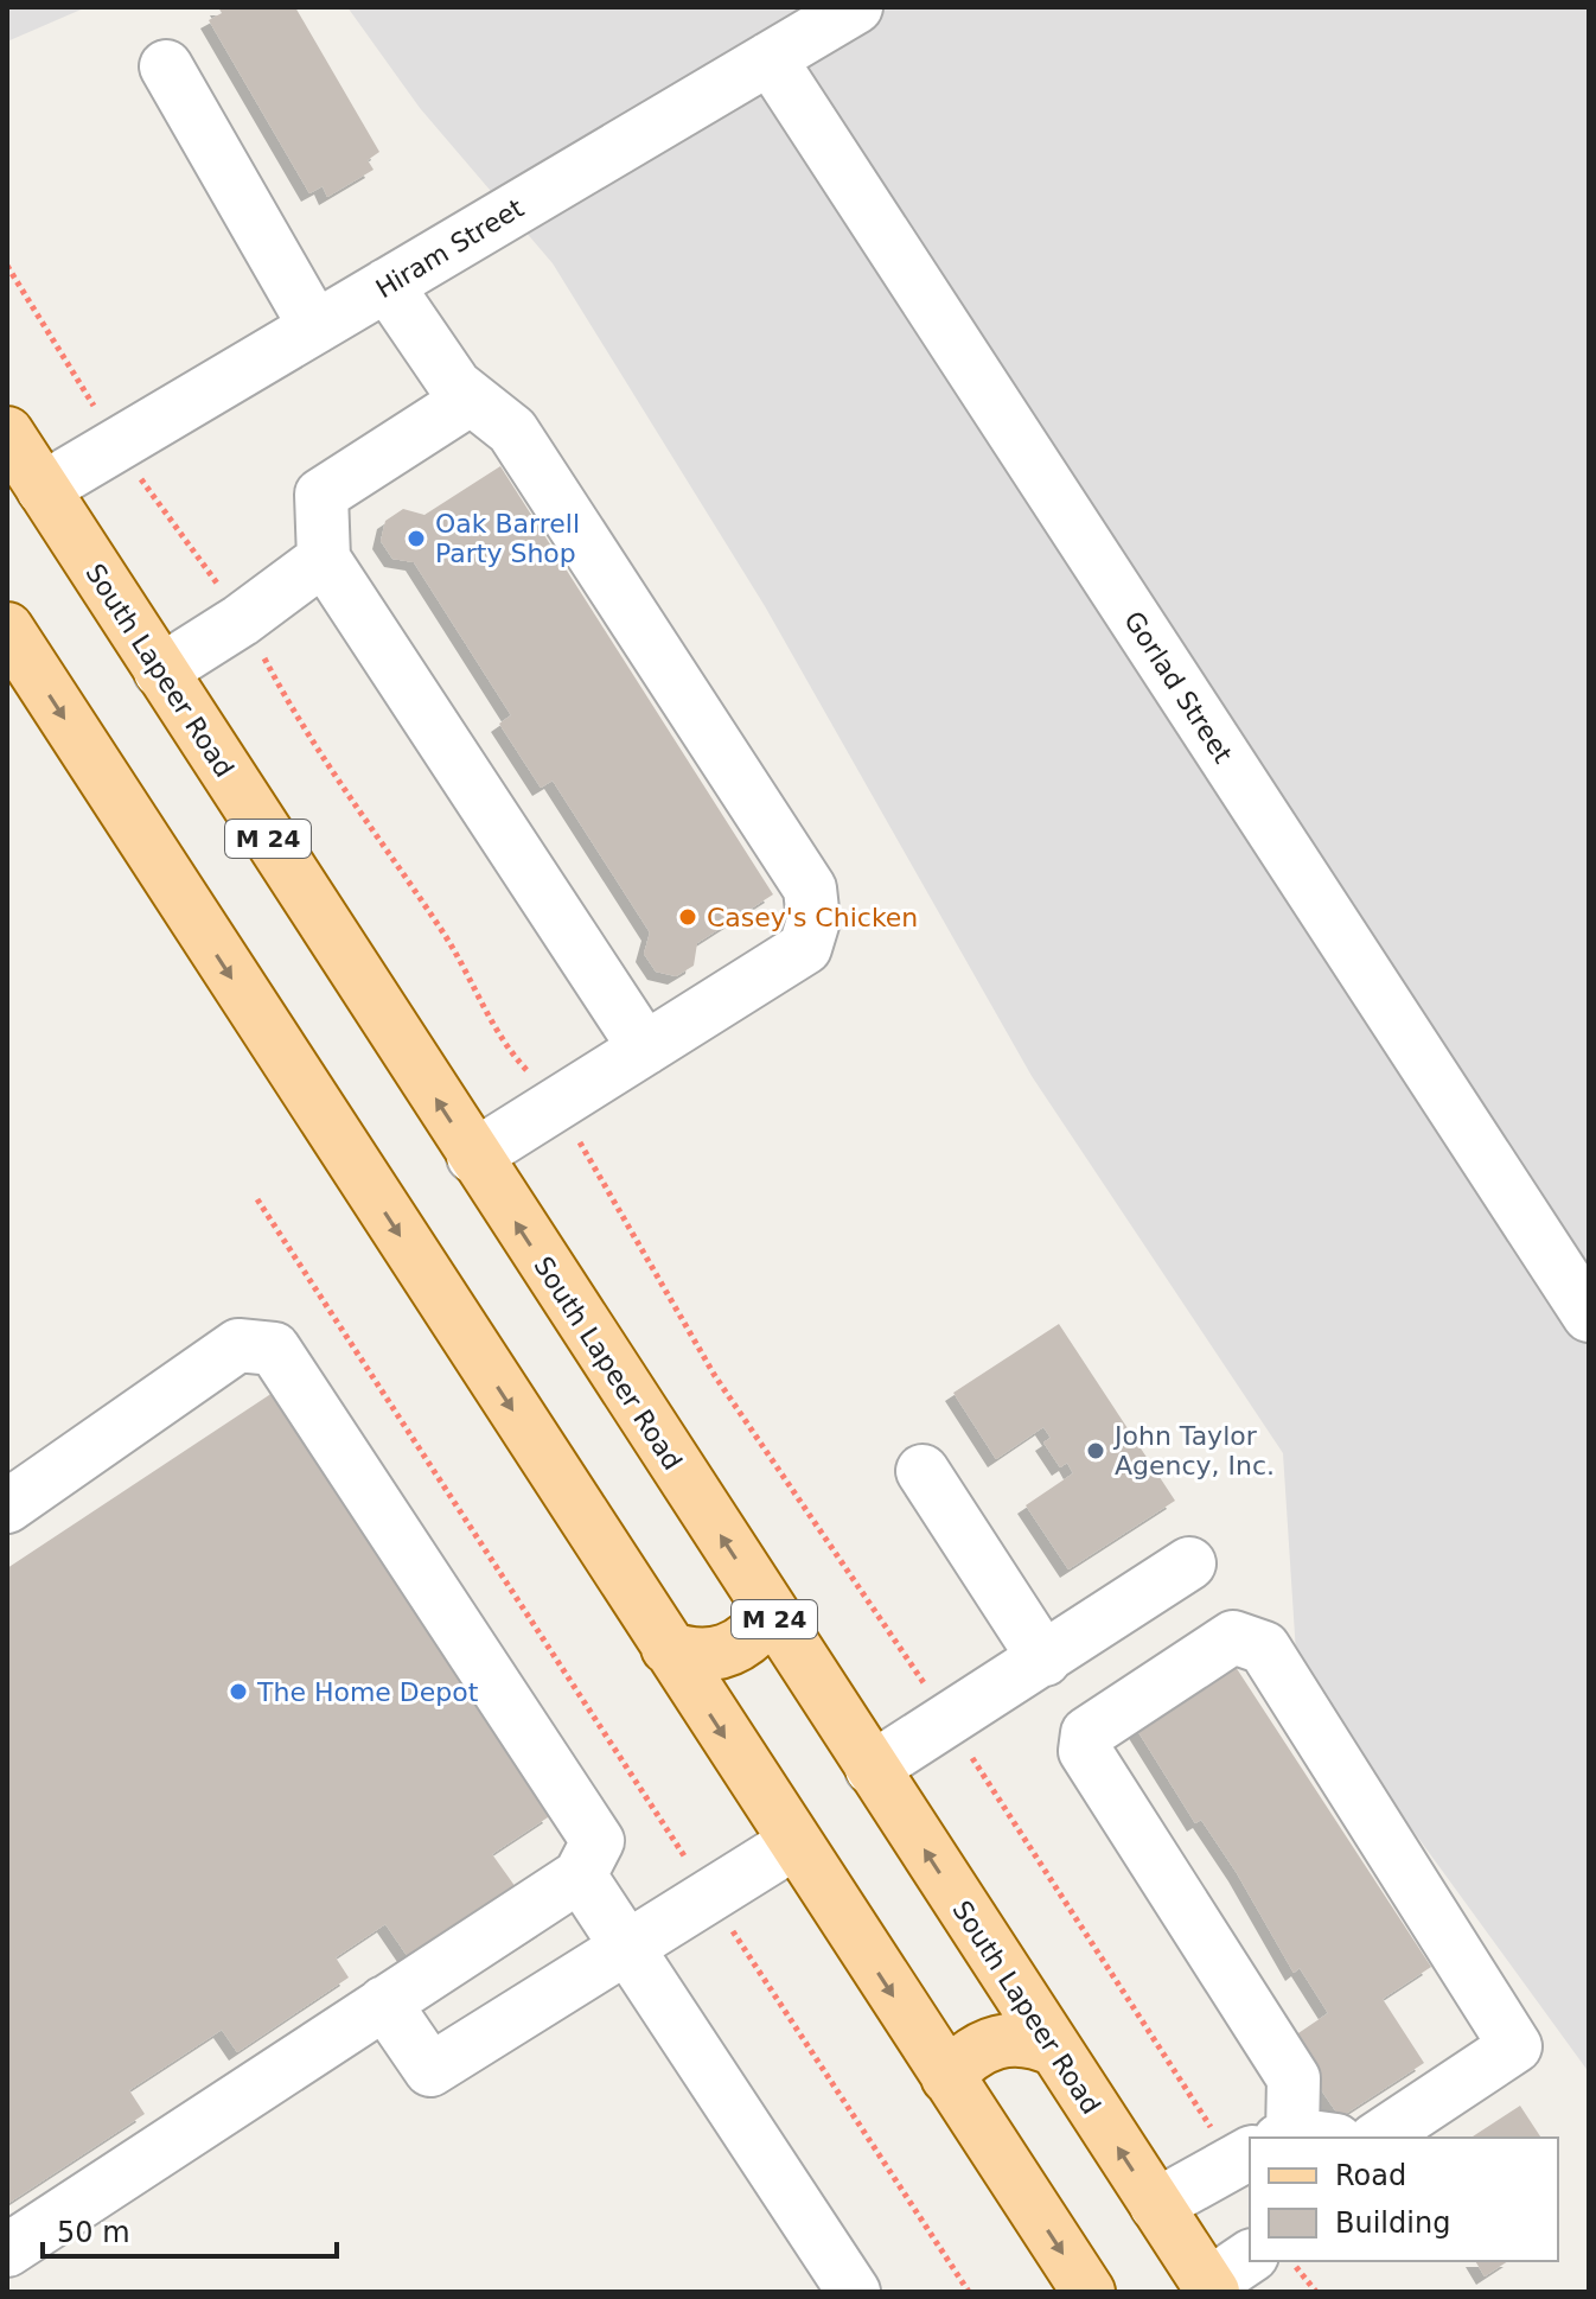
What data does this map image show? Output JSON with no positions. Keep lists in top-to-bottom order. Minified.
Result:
{"streets":{"main road":["South Lapeer Road","M 24"],"street":["Hiram Street","Gorlad Street"]},"crossings":[["Hiram Street","South Lapeer Road"],["Hiram Street","Gorlad Street"]],"places":["Oak Barrell Party Shop","Casey's Chicken","John Taylor Agency, Inc.","The Home Depot"],"legend":["Road","Building"],"scale_bar":"50 m"}
